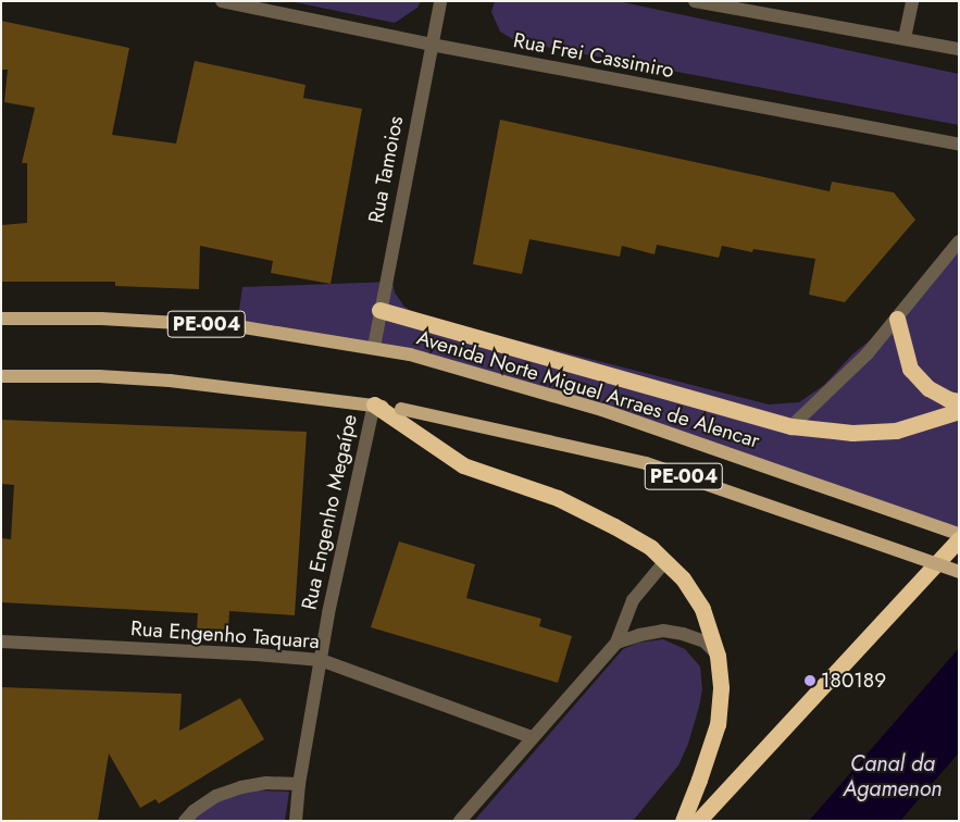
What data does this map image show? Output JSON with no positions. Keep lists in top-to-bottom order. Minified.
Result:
{"streets":{"main road":["PE-004","Avenida Norte Miguel Arraes de Alencar"],"street":["Rua Frei Cassimiro","Rua Tamoios","Rua Engenho Megaípe","Rua Engenho Taquara"]},"crossings":[["Rua Frei Cassimiro","Rua Tamoios"],["Rua Tamoios","Avenida Norte Miguel Arraes de Alencar"],["PE-004","Rua Engenho Megaípe"],["Rua Engenho Megaípe","Rua Engenho Taquara"]],"water":["Canal da Agamenon"],"places":["180189"]}
